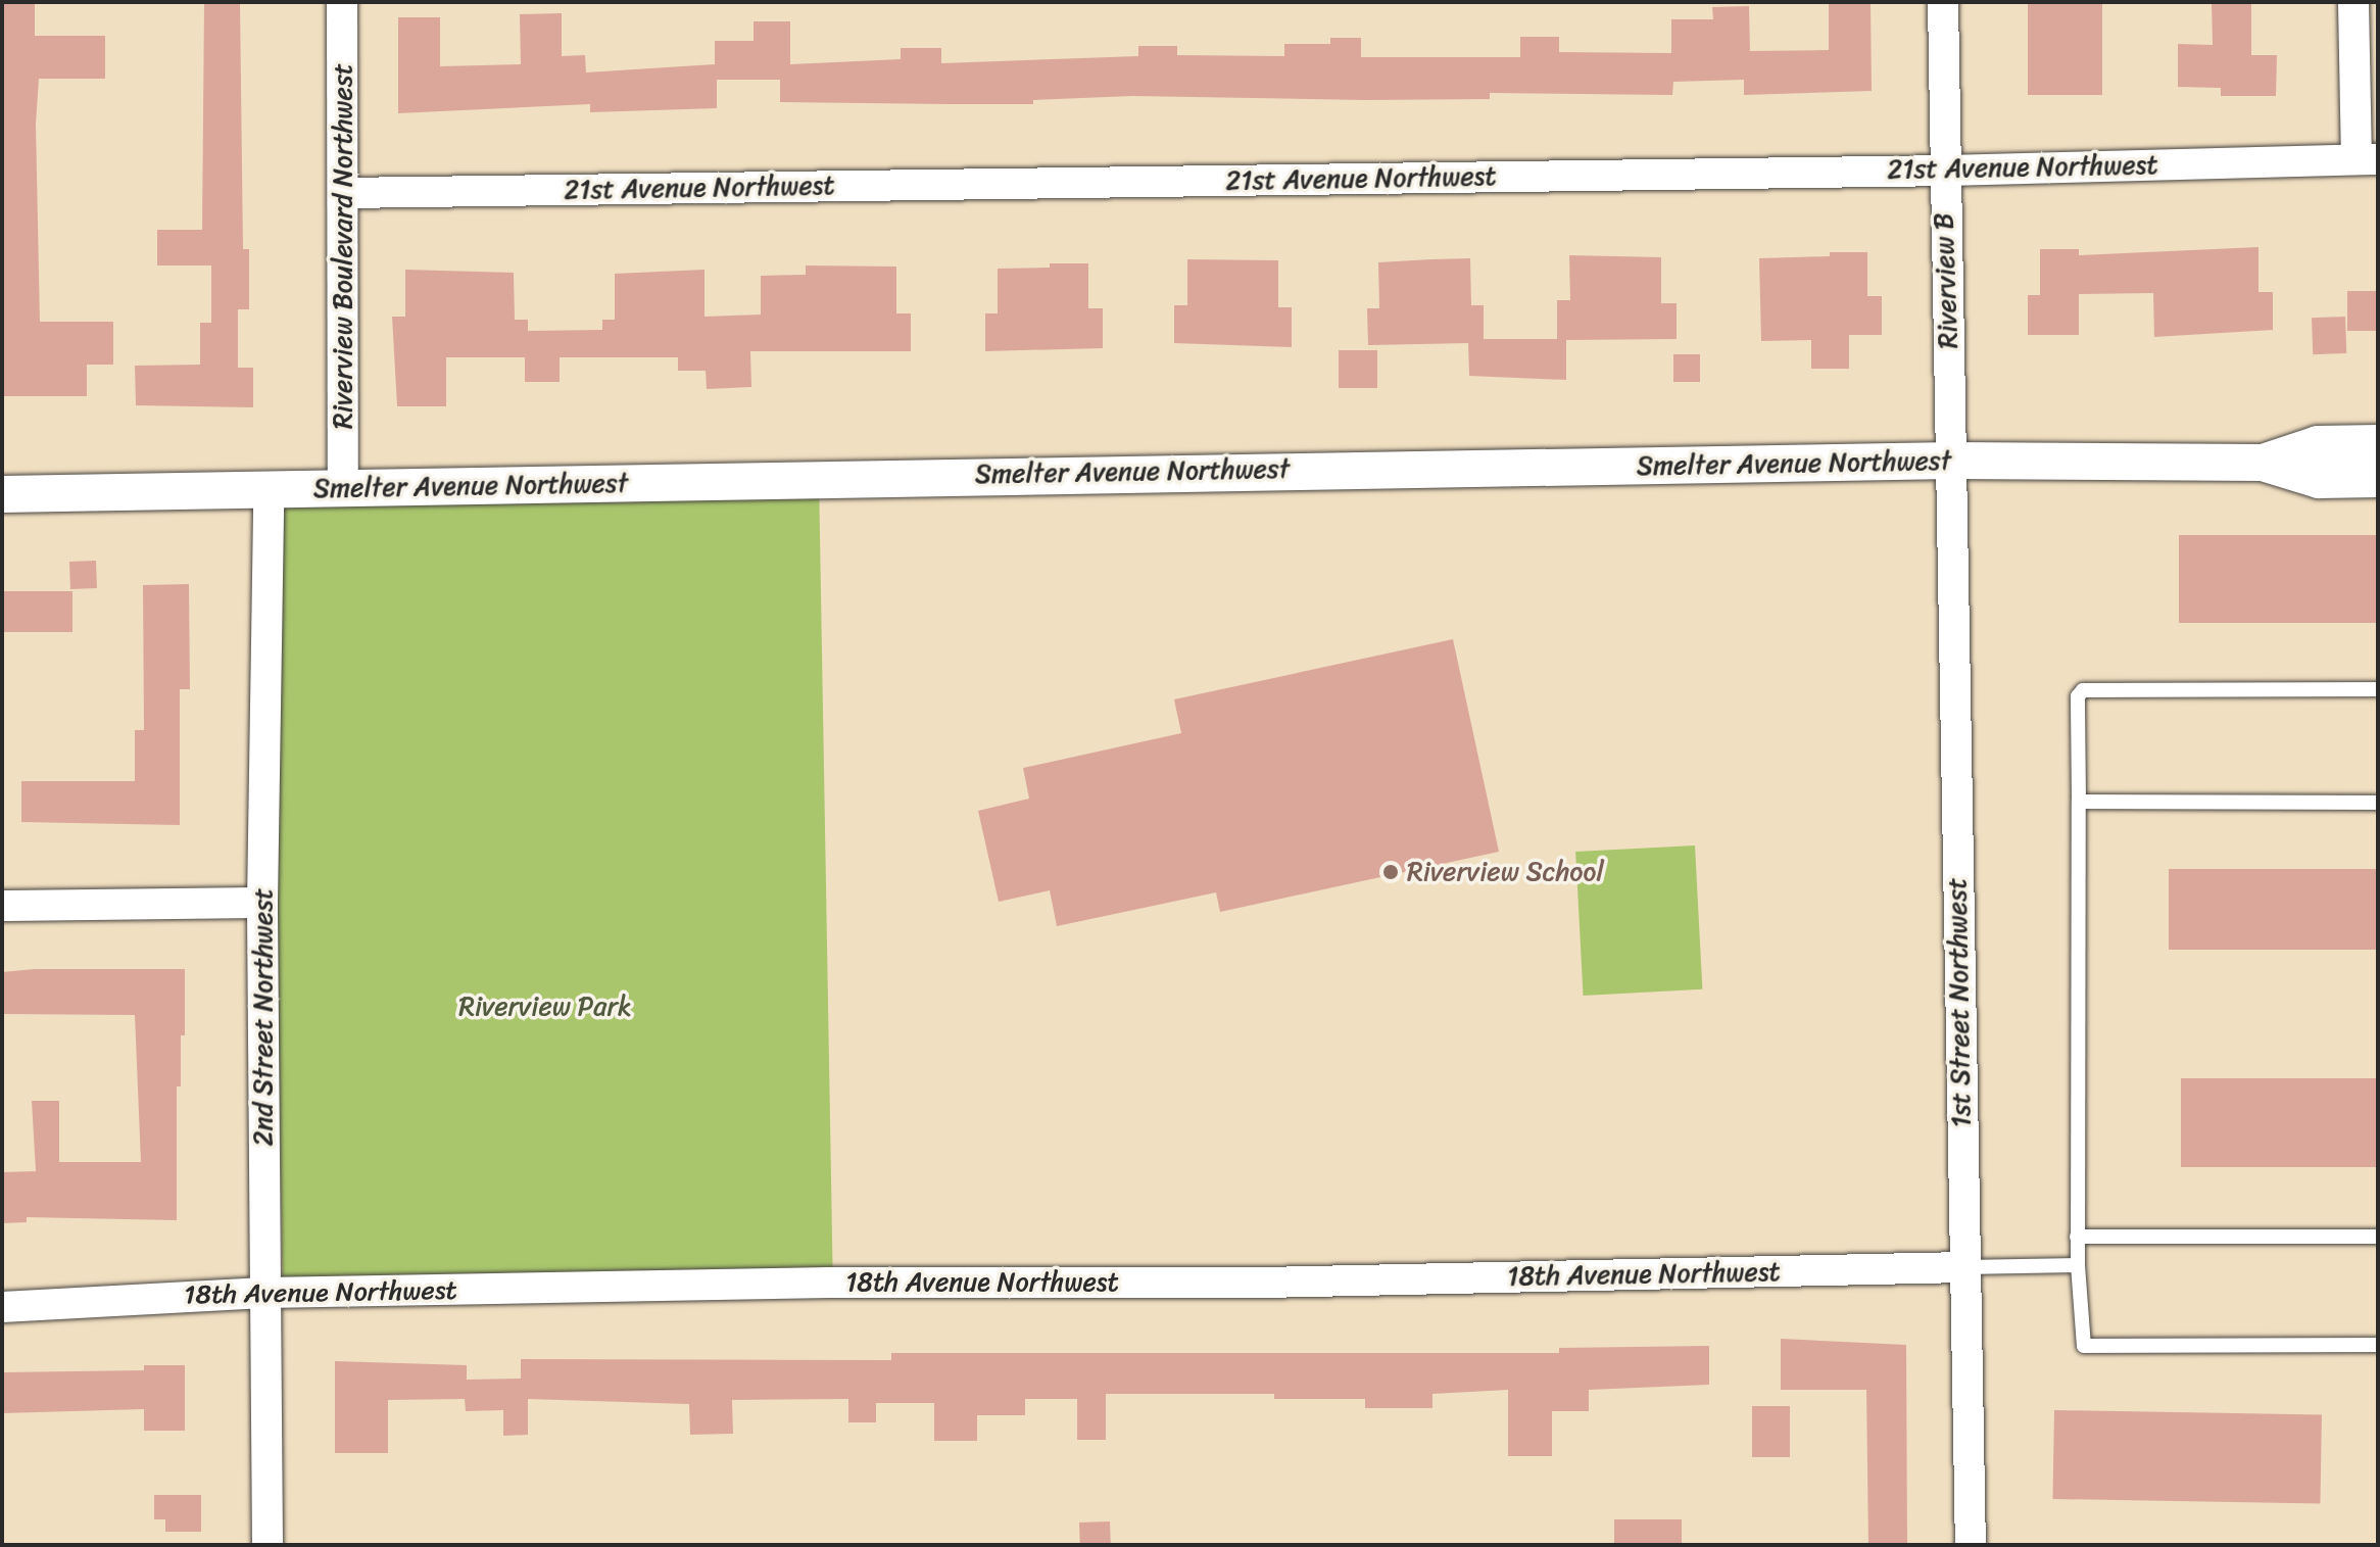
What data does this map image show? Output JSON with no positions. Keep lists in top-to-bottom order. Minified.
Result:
{"streets":{"street":["21st Avenue Northwest","Riverview Boulevard Northwest","Riverview B","Smelter Avenue Northwest","1st Street Northwest","2nd Street Northwest","18th Avenue Northwest"]},"crossings":[["21st Avenue Northwest","Riverview Boulevard Northwest"],["21st Avenue Northwest","Riverview B"],["Riverview Boulevard Northwest","Smelter Avenue Northwest"],["Riverview B","Smelter Avenue Northwest"],["Riverview B","1st Street Northwest"],["Smelter Avenue Northwest","1st Street Northwest"],["Smelter Avenue Northwest","2nd Street Northwest"],["1st Street Northwest","18th Avenue Northwest"],["2nd Street Northwest","18th Avenue Northwest"]],"parks":["Riverview Park"],"places":["Riverview School"]}
